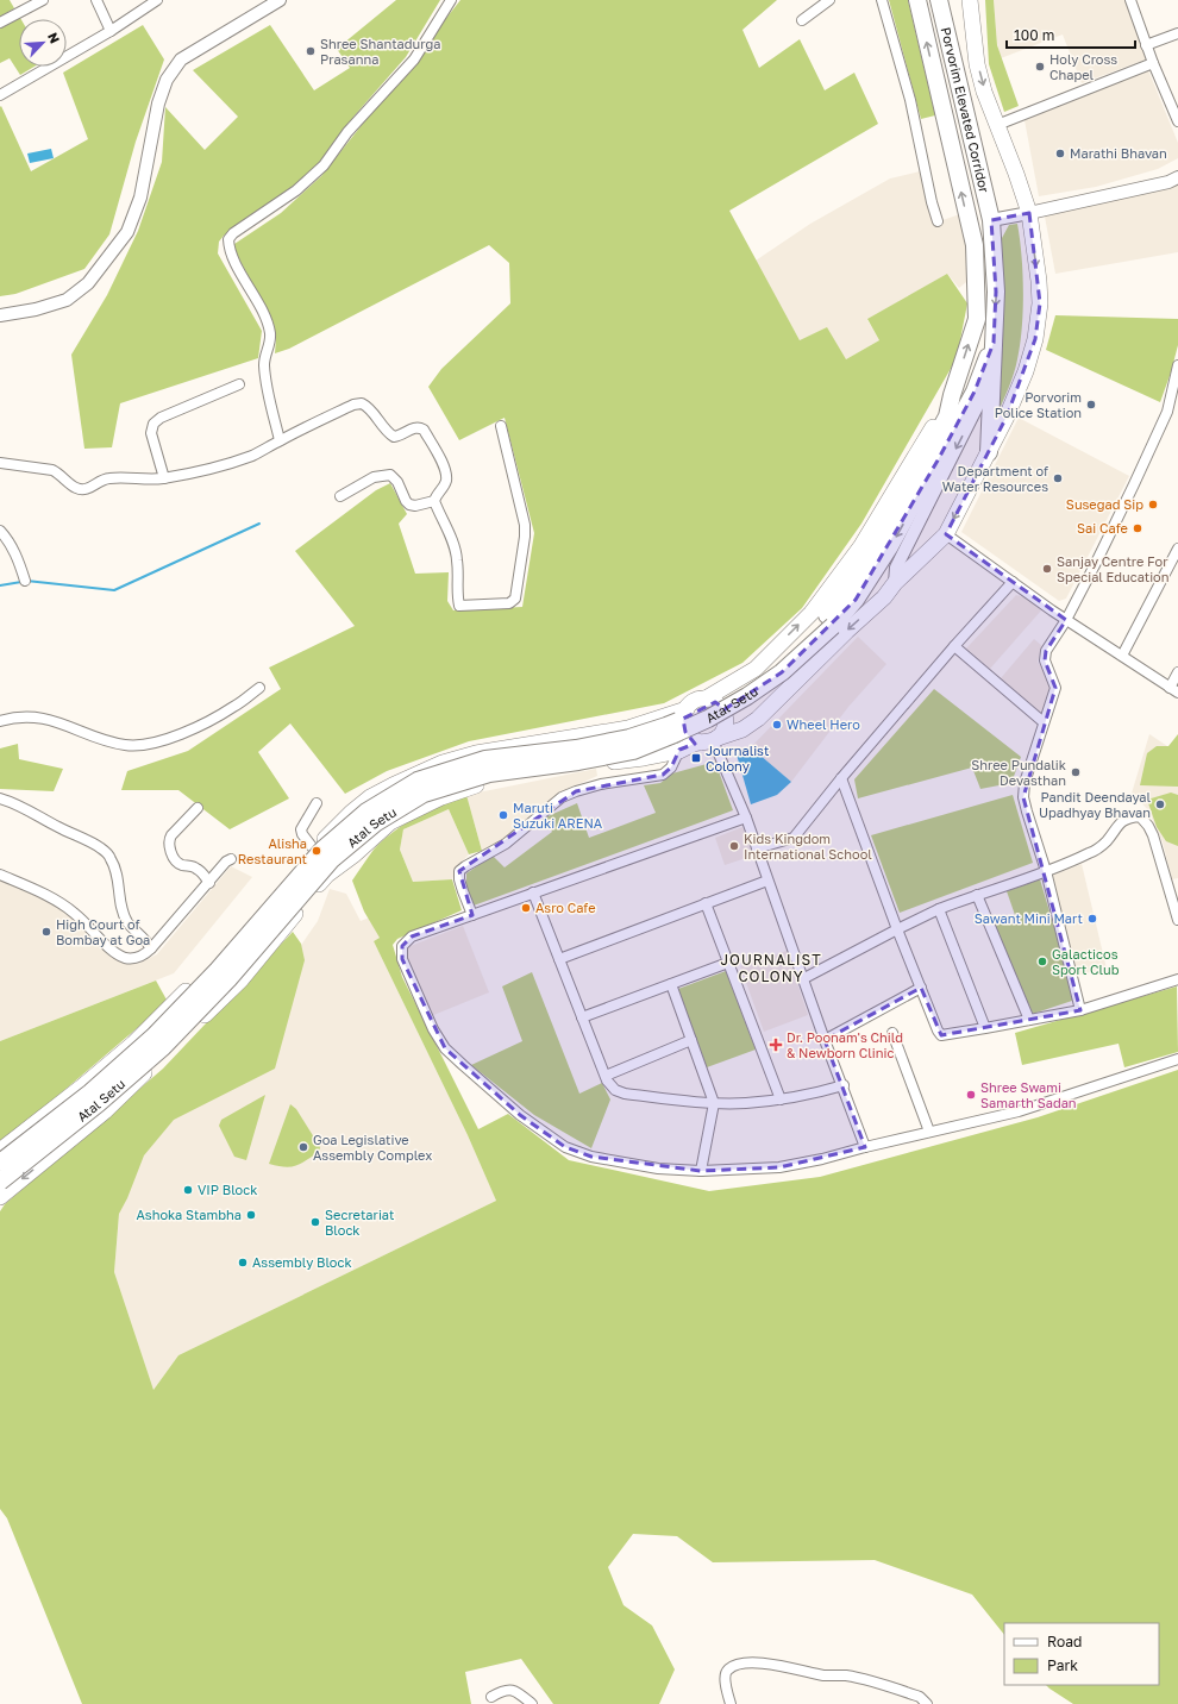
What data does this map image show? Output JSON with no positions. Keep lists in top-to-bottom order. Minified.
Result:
{"streets":{"highway":["Porvorim Elevated Corridor","Atal Setu"]},"districts":["JOURNALIST COLONY"],"places":{"other":["Shree Shantadurga Prasanna","Holy Cross Chapel","Marathi Bhavan","Porvorim Police Station","Department of Water Resources","Susegad Sip","Sai Cafe","Sanjay Centre For Special Education","Wheel Hero","Shree Pundalik Devasthan","Pandit Deendayal Upadhyay Bhavan","Maruti Suzuki ARENA","Kids Kingdom International School","Alisha Restaurant","Asro Cafe","Sawant Mini Mart","High Court of Bombay at Goa","Galacticos Sport Club","Shree Swami Samarth Sadan","Goa Legislative Assembly Complex","VIP Block","Ashoka Stambha","Secretariat Block","Assembly Block"],"transit":["Journalist Colony"],"health":["Dr. Poonam's Child & Newborn Clinic"]},"legend":["Road","Park"],"scale_bar":"100 m","north":"top right"}
